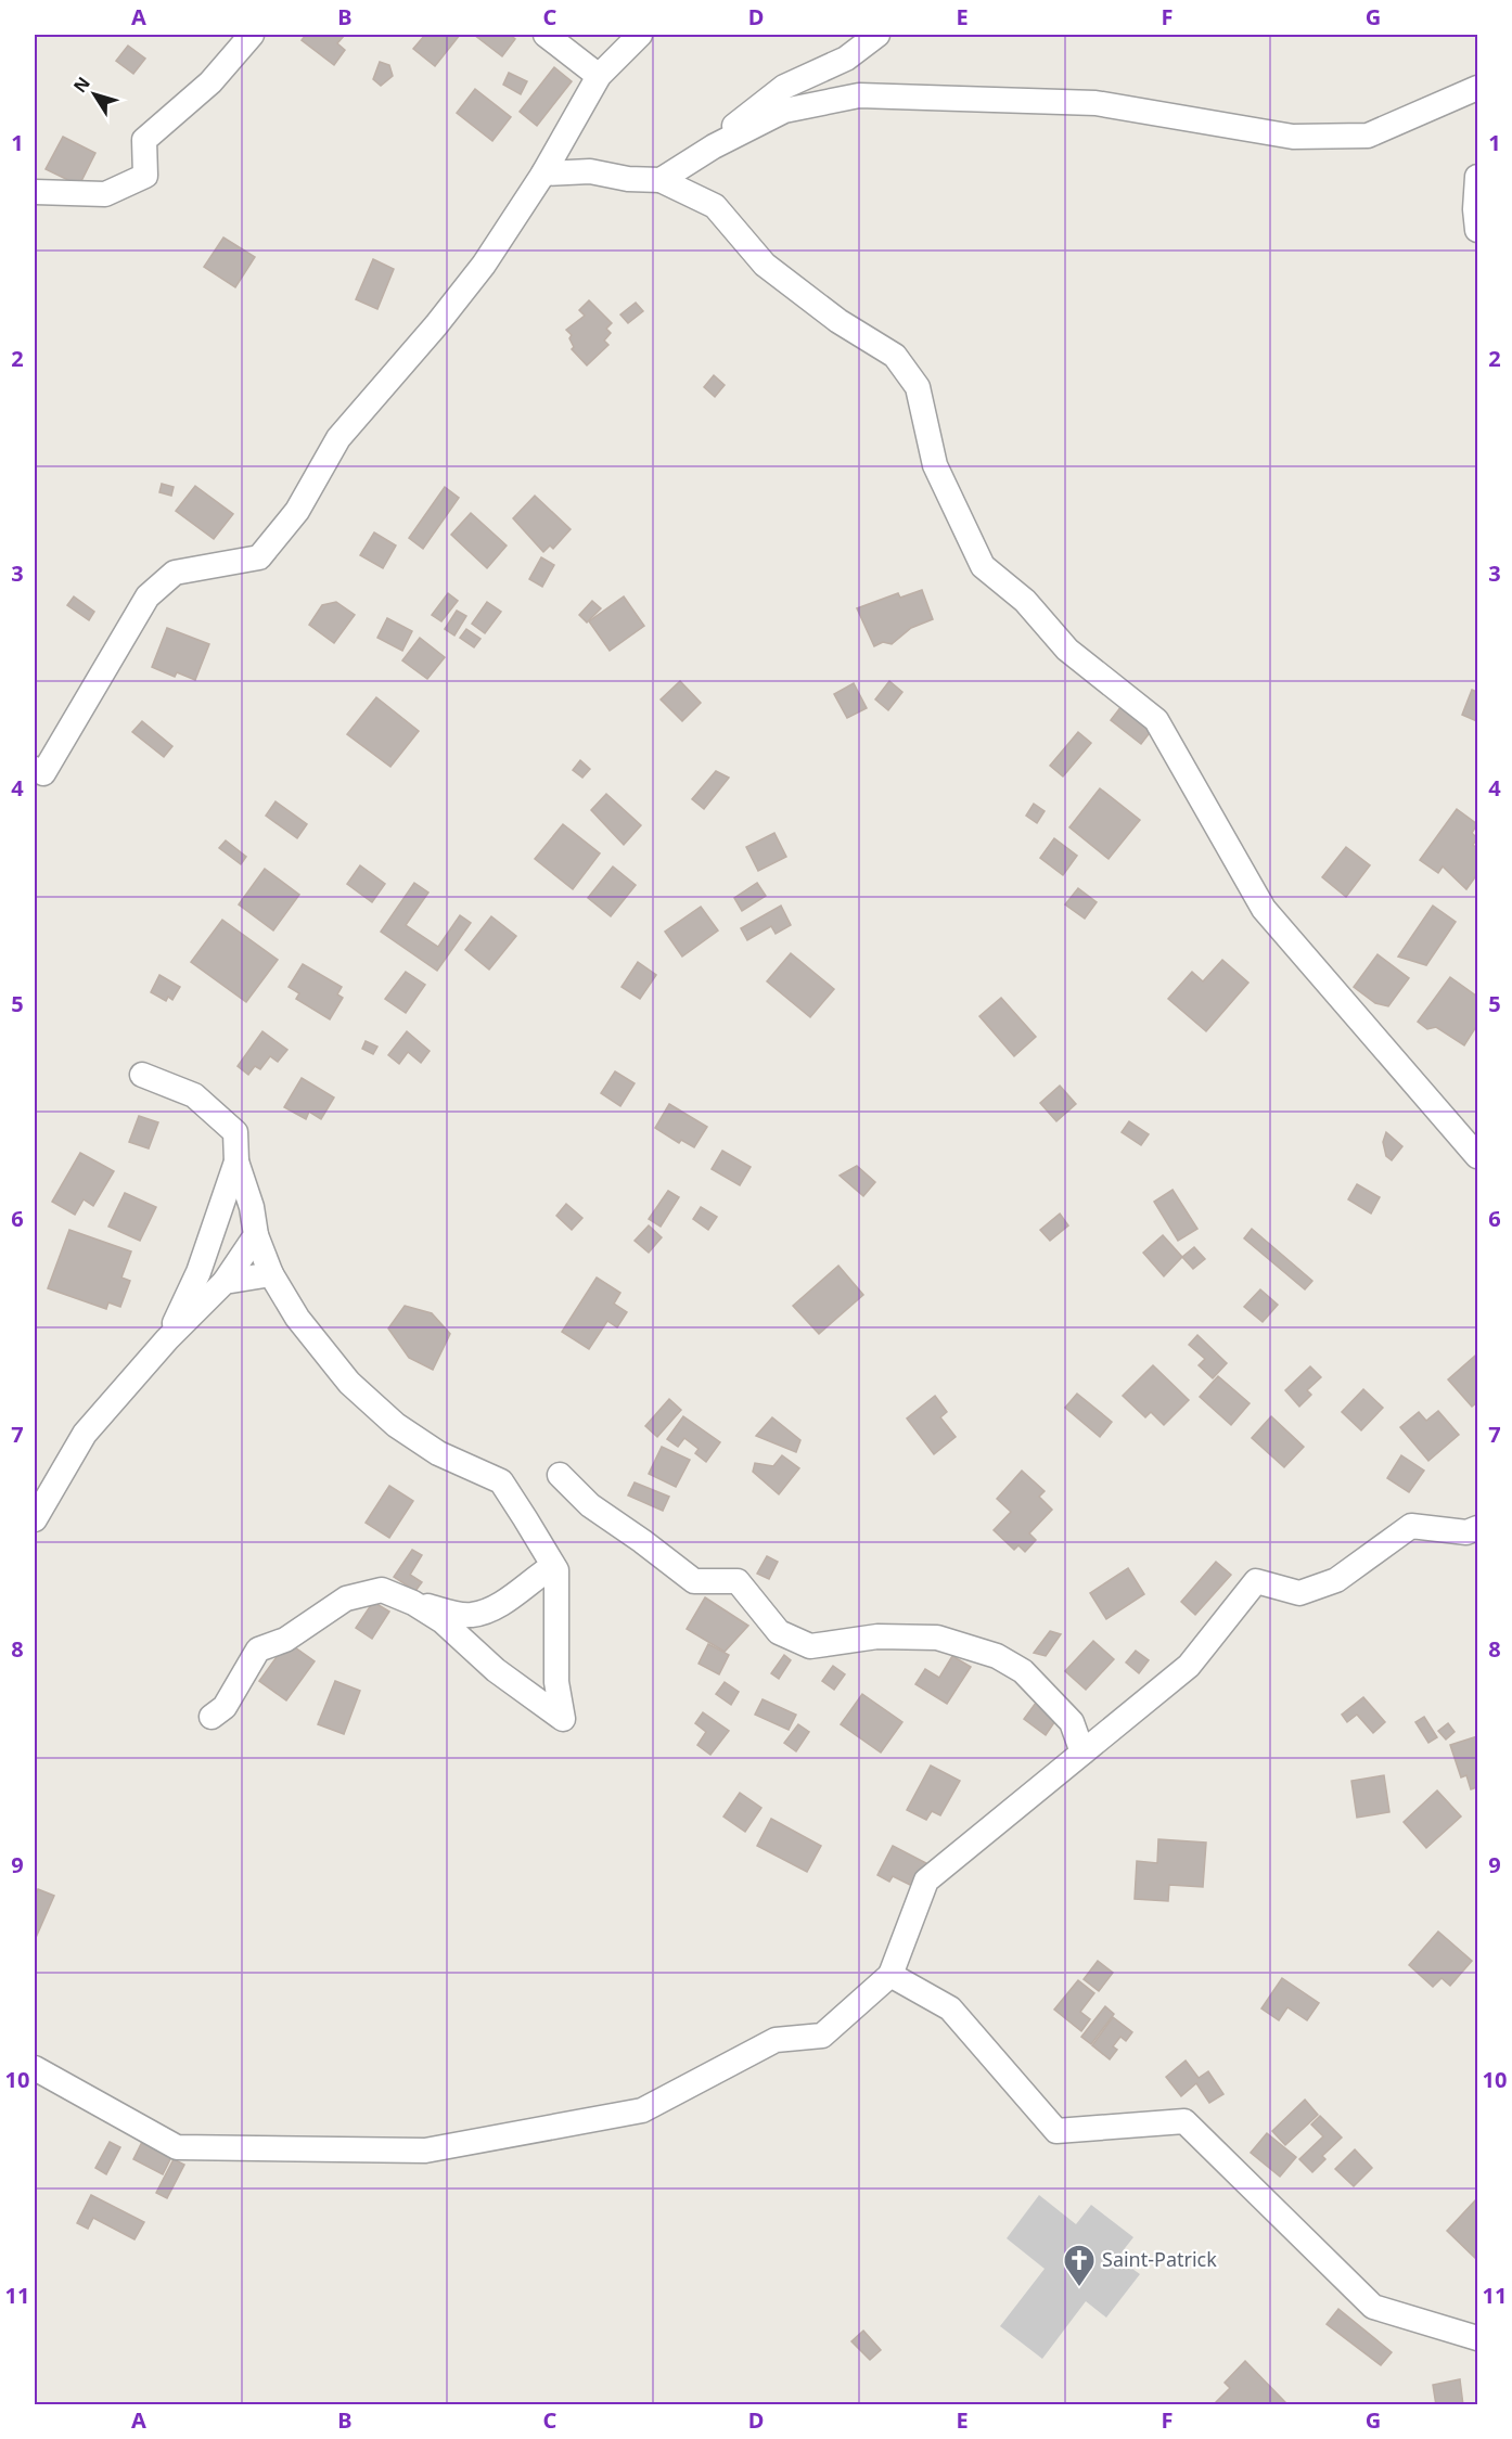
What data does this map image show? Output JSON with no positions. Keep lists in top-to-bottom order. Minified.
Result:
{"places":{"church":["Saint-Patrick"]},"north":"top left","grid":{"columns":["A","B","C","D","E","F","G"],"rows":["1","2","3","4","5","6","7","8","9","10","11"]}}
